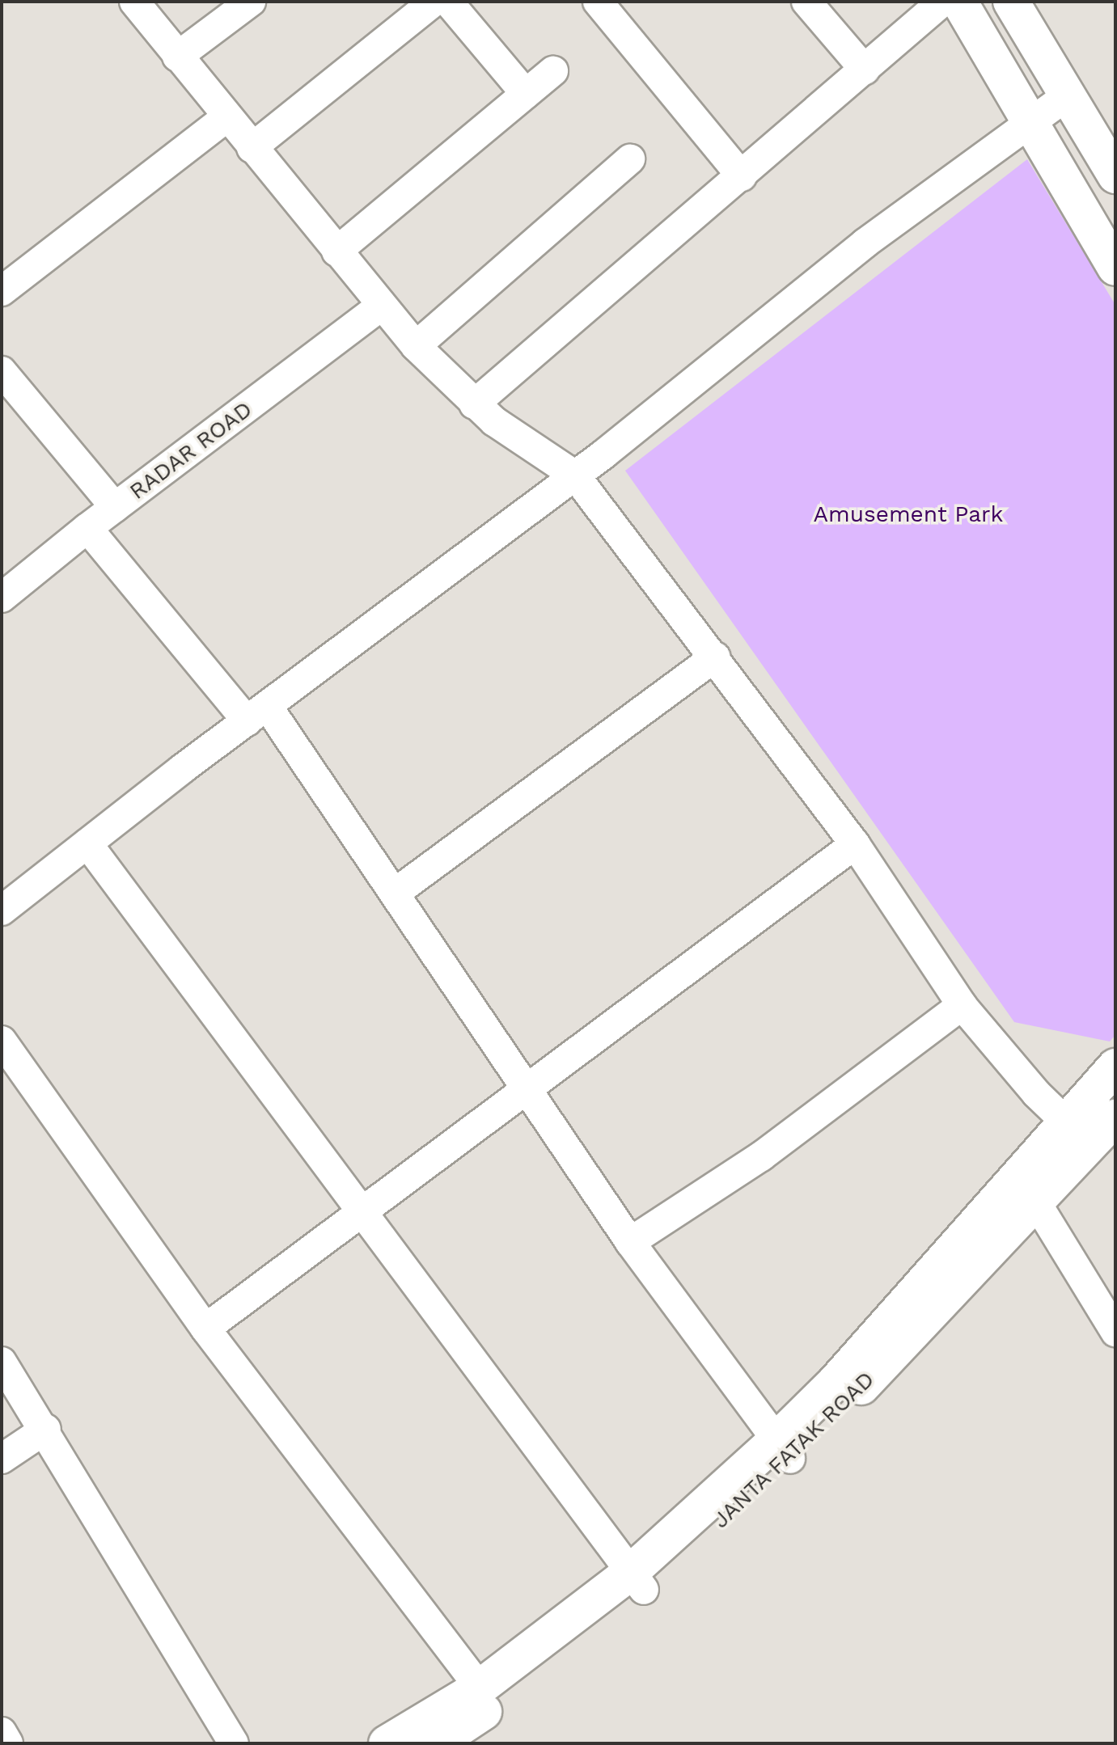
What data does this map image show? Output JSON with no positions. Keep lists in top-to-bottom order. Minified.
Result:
{"streets":{"street":["RADAR ROAD","JANTA FATAK ROAD"]},"parks":["Amusement Park"]}
